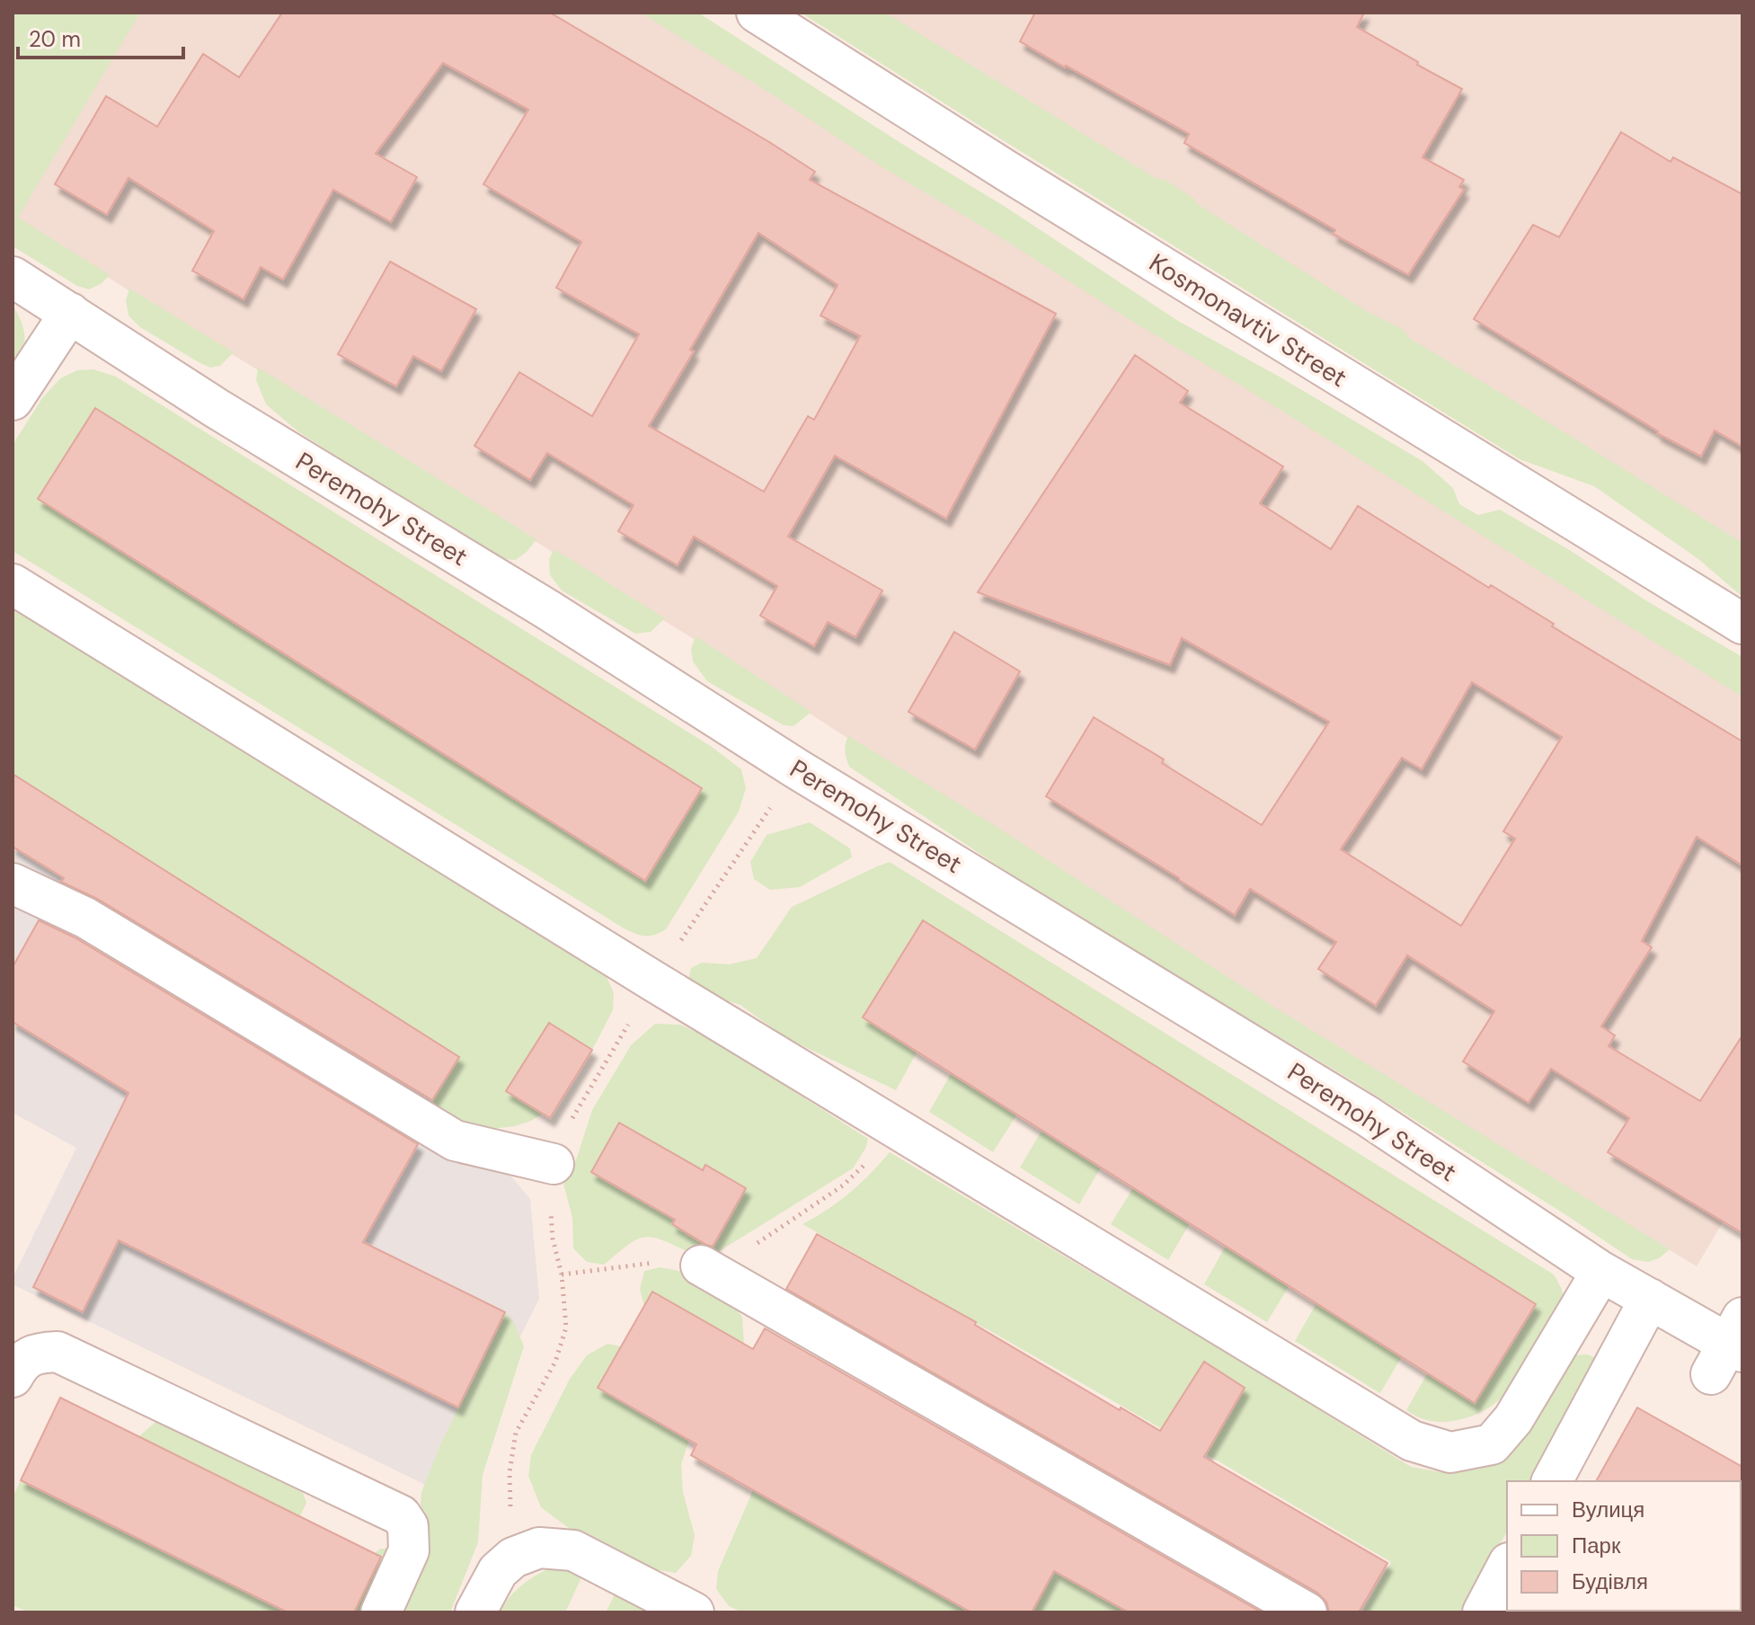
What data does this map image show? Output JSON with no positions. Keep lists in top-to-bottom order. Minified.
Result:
{"streets":{"street":["Kosmonavtiv Street","Peremohy Street"]},"legend":["Вулиця","Парк","Будівля"],"scale_bar":"20 m"}
